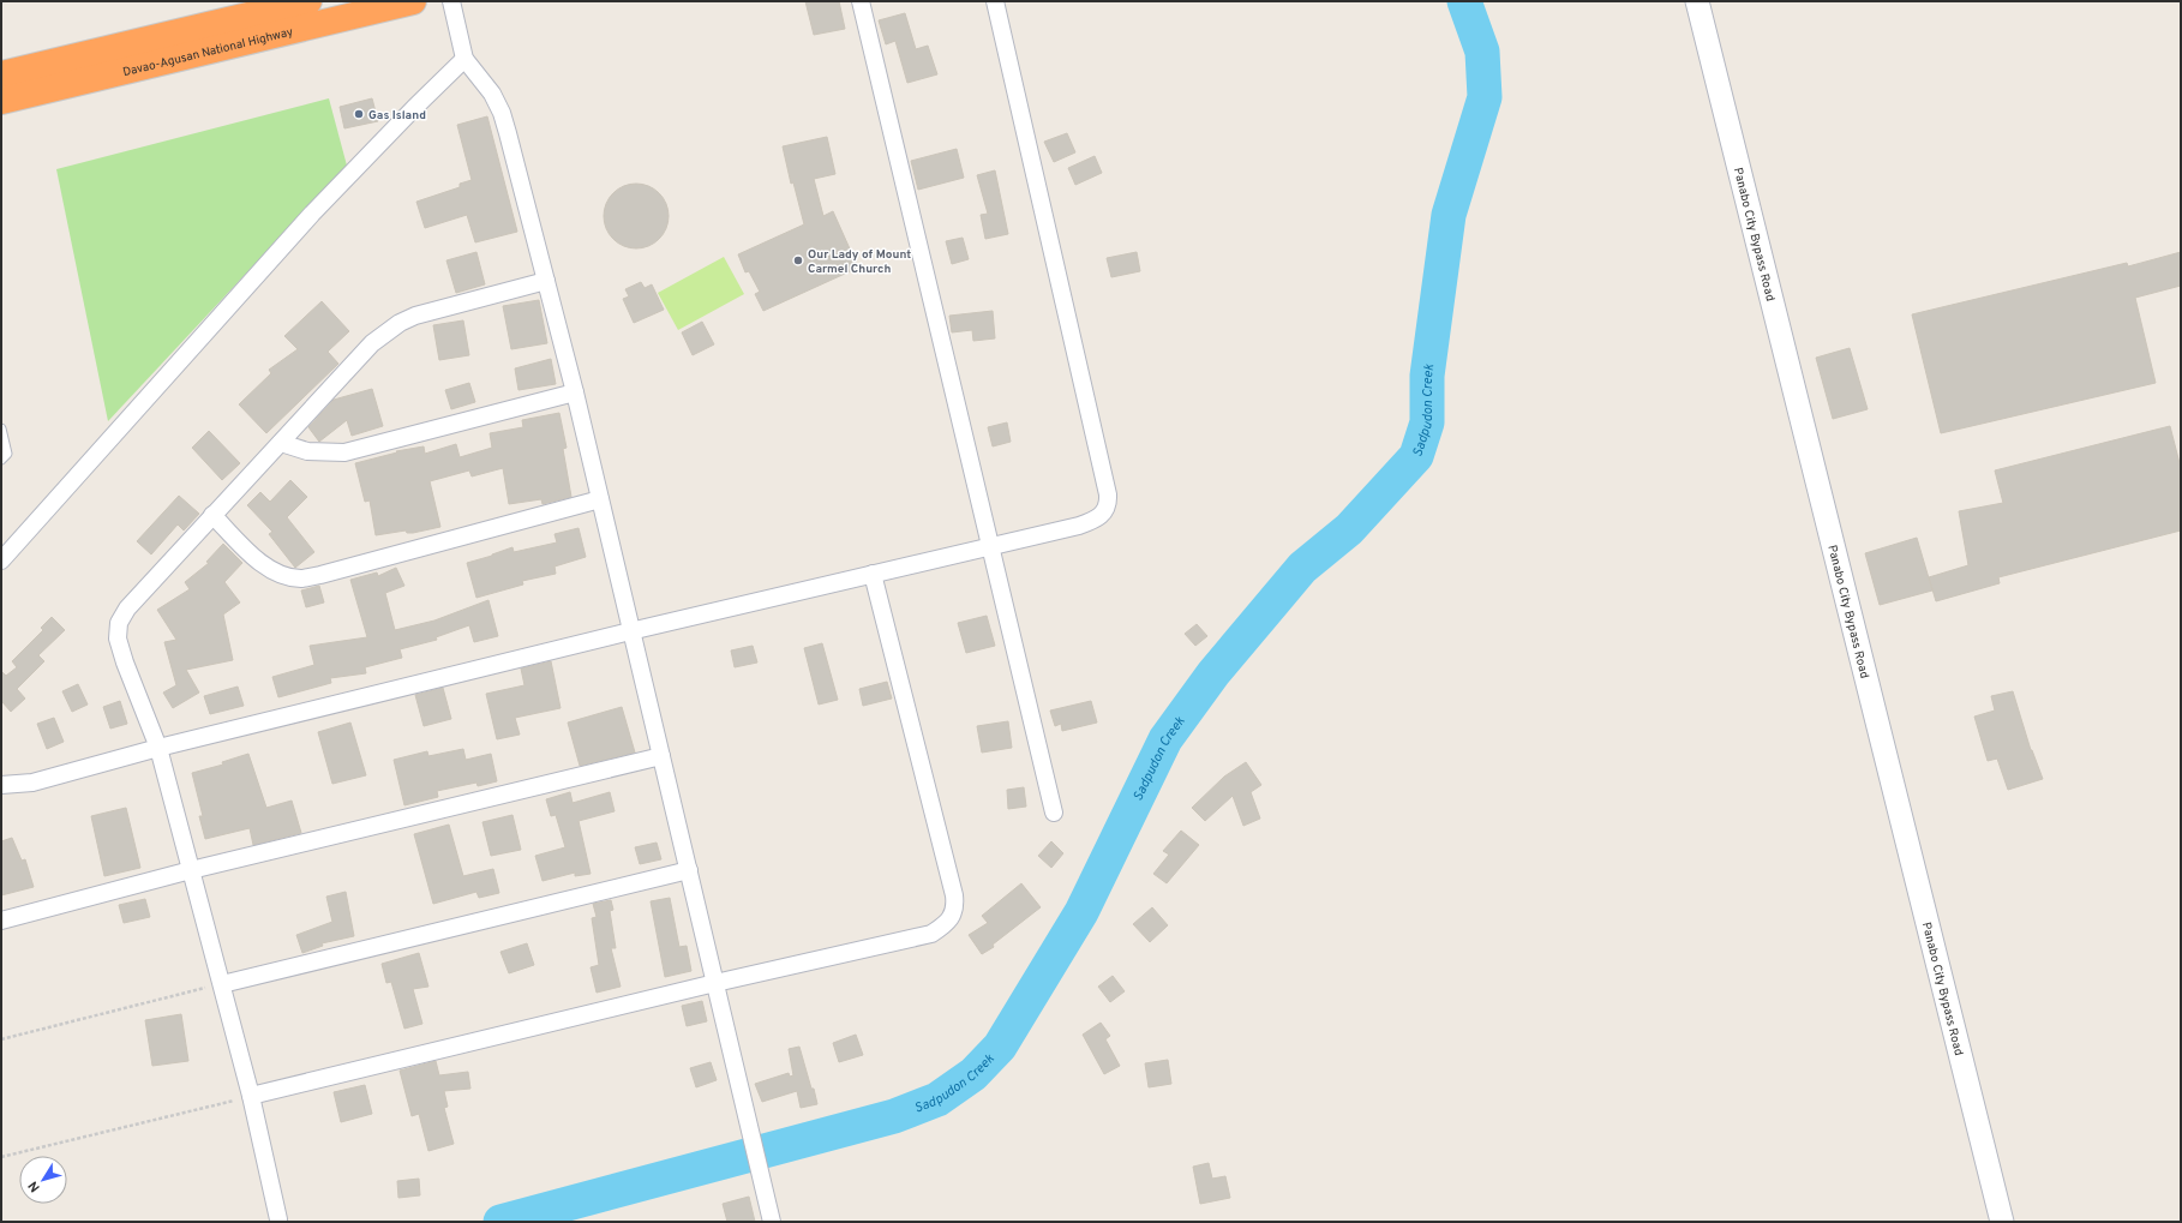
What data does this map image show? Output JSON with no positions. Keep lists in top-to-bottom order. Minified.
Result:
{"streets":{"highway":["Davao-Agusan National Highway"],"main road":["Panabo City Bypass Road"]},"water":["Sadpudon Creek"],"places":["Gas Island","Our Lady of Mount Carmel Church"],"north":"bottom left"}
